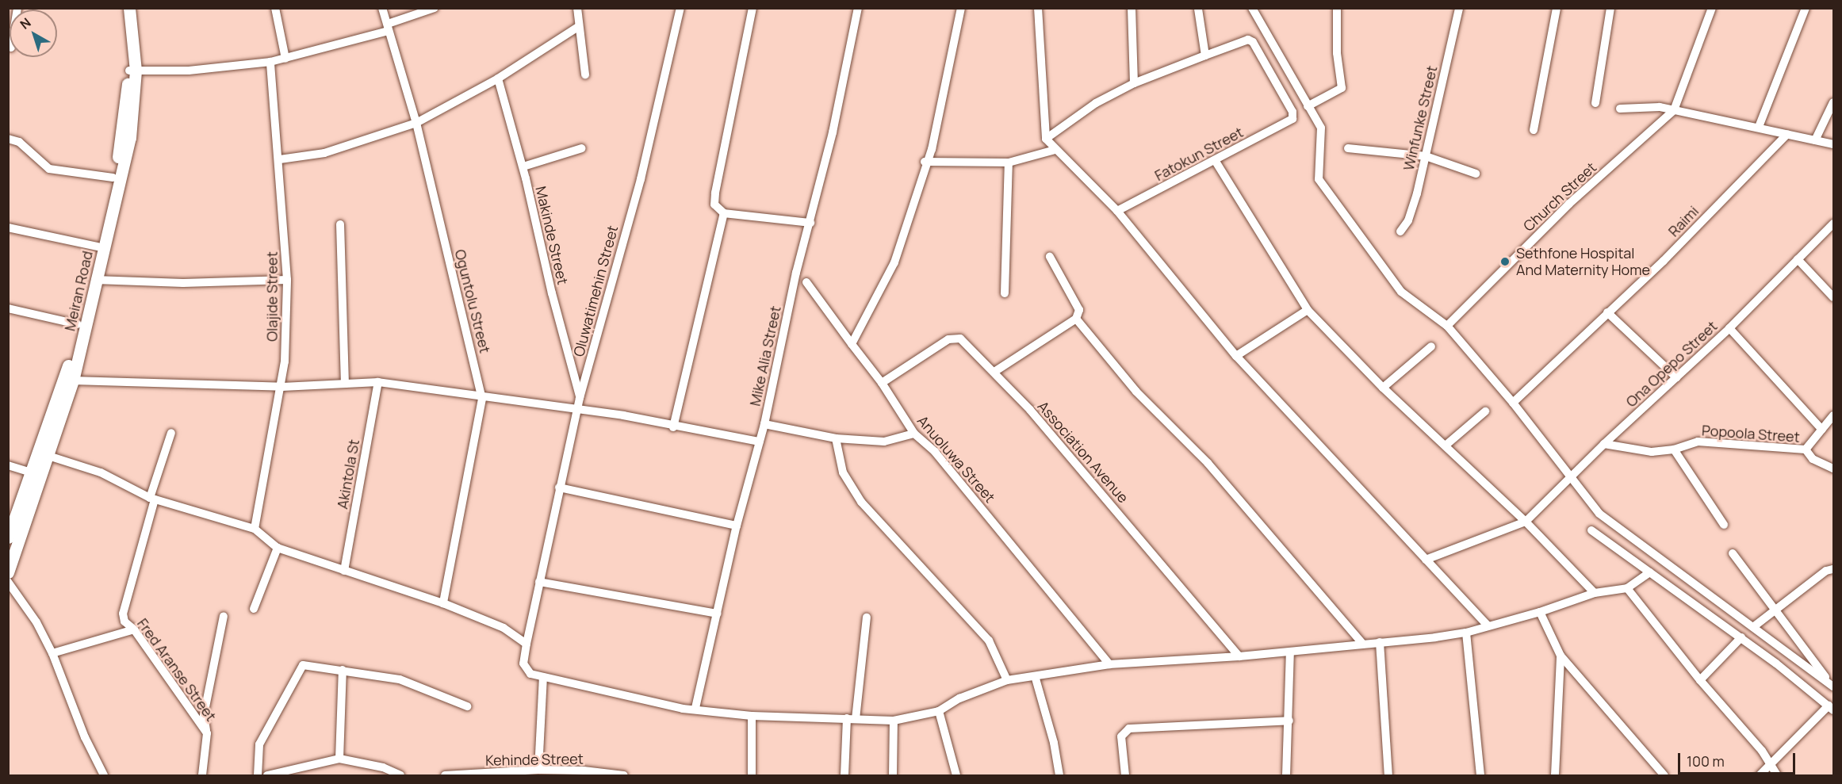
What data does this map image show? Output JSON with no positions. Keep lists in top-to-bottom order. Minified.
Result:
{"streets":{"main road":["Meiran Road"],"street":["Winfunke Street","Fatokun Street","Church Street","Raimi","Makinde Street","Oluwatimehin Street","Olajide Street","Oguntolu Street","Mike Alia Street","Ona Opepo Street","Popoola Street","Association Avenue","Anuoluwa Street","Akintola St","Fred Aranse Street","Kehinde Street"]},"crossings":[["Makinde Street","Oluwatimehin Street"],["Ona Opepo Street","Popoola Street"],["Association Avenue","Anuoluwa Street"]],"places":["Sethfone Hospital And Maternity Home"],"scale_bar":"100 m","north":"top left"}
